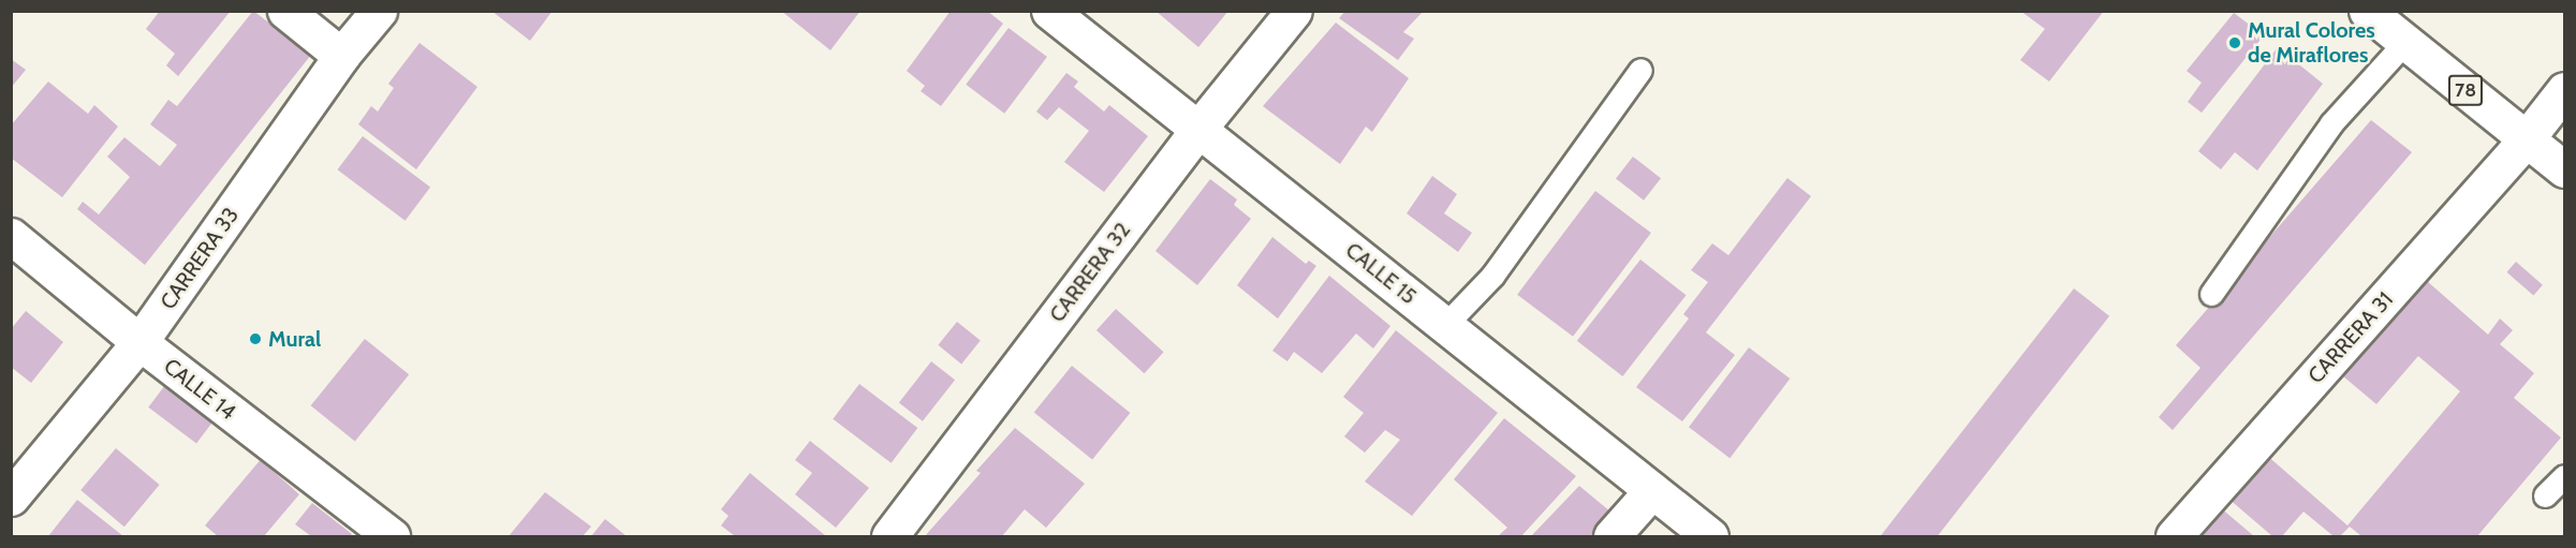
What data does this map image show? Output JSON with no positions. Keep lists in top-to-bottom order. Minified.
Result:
{"streets":{"main road":["78","CARRERA 33","CARRERA 32","CALLE 15","CARRERA 31","CALLE 14"]},"crossings":[["78","CARRERA 31"],["CARRERA 33","CALLE 14"],["CARRERA 32","CALLE 15"]],"places":["Mural Colores de Miraflores","Mural"]}
